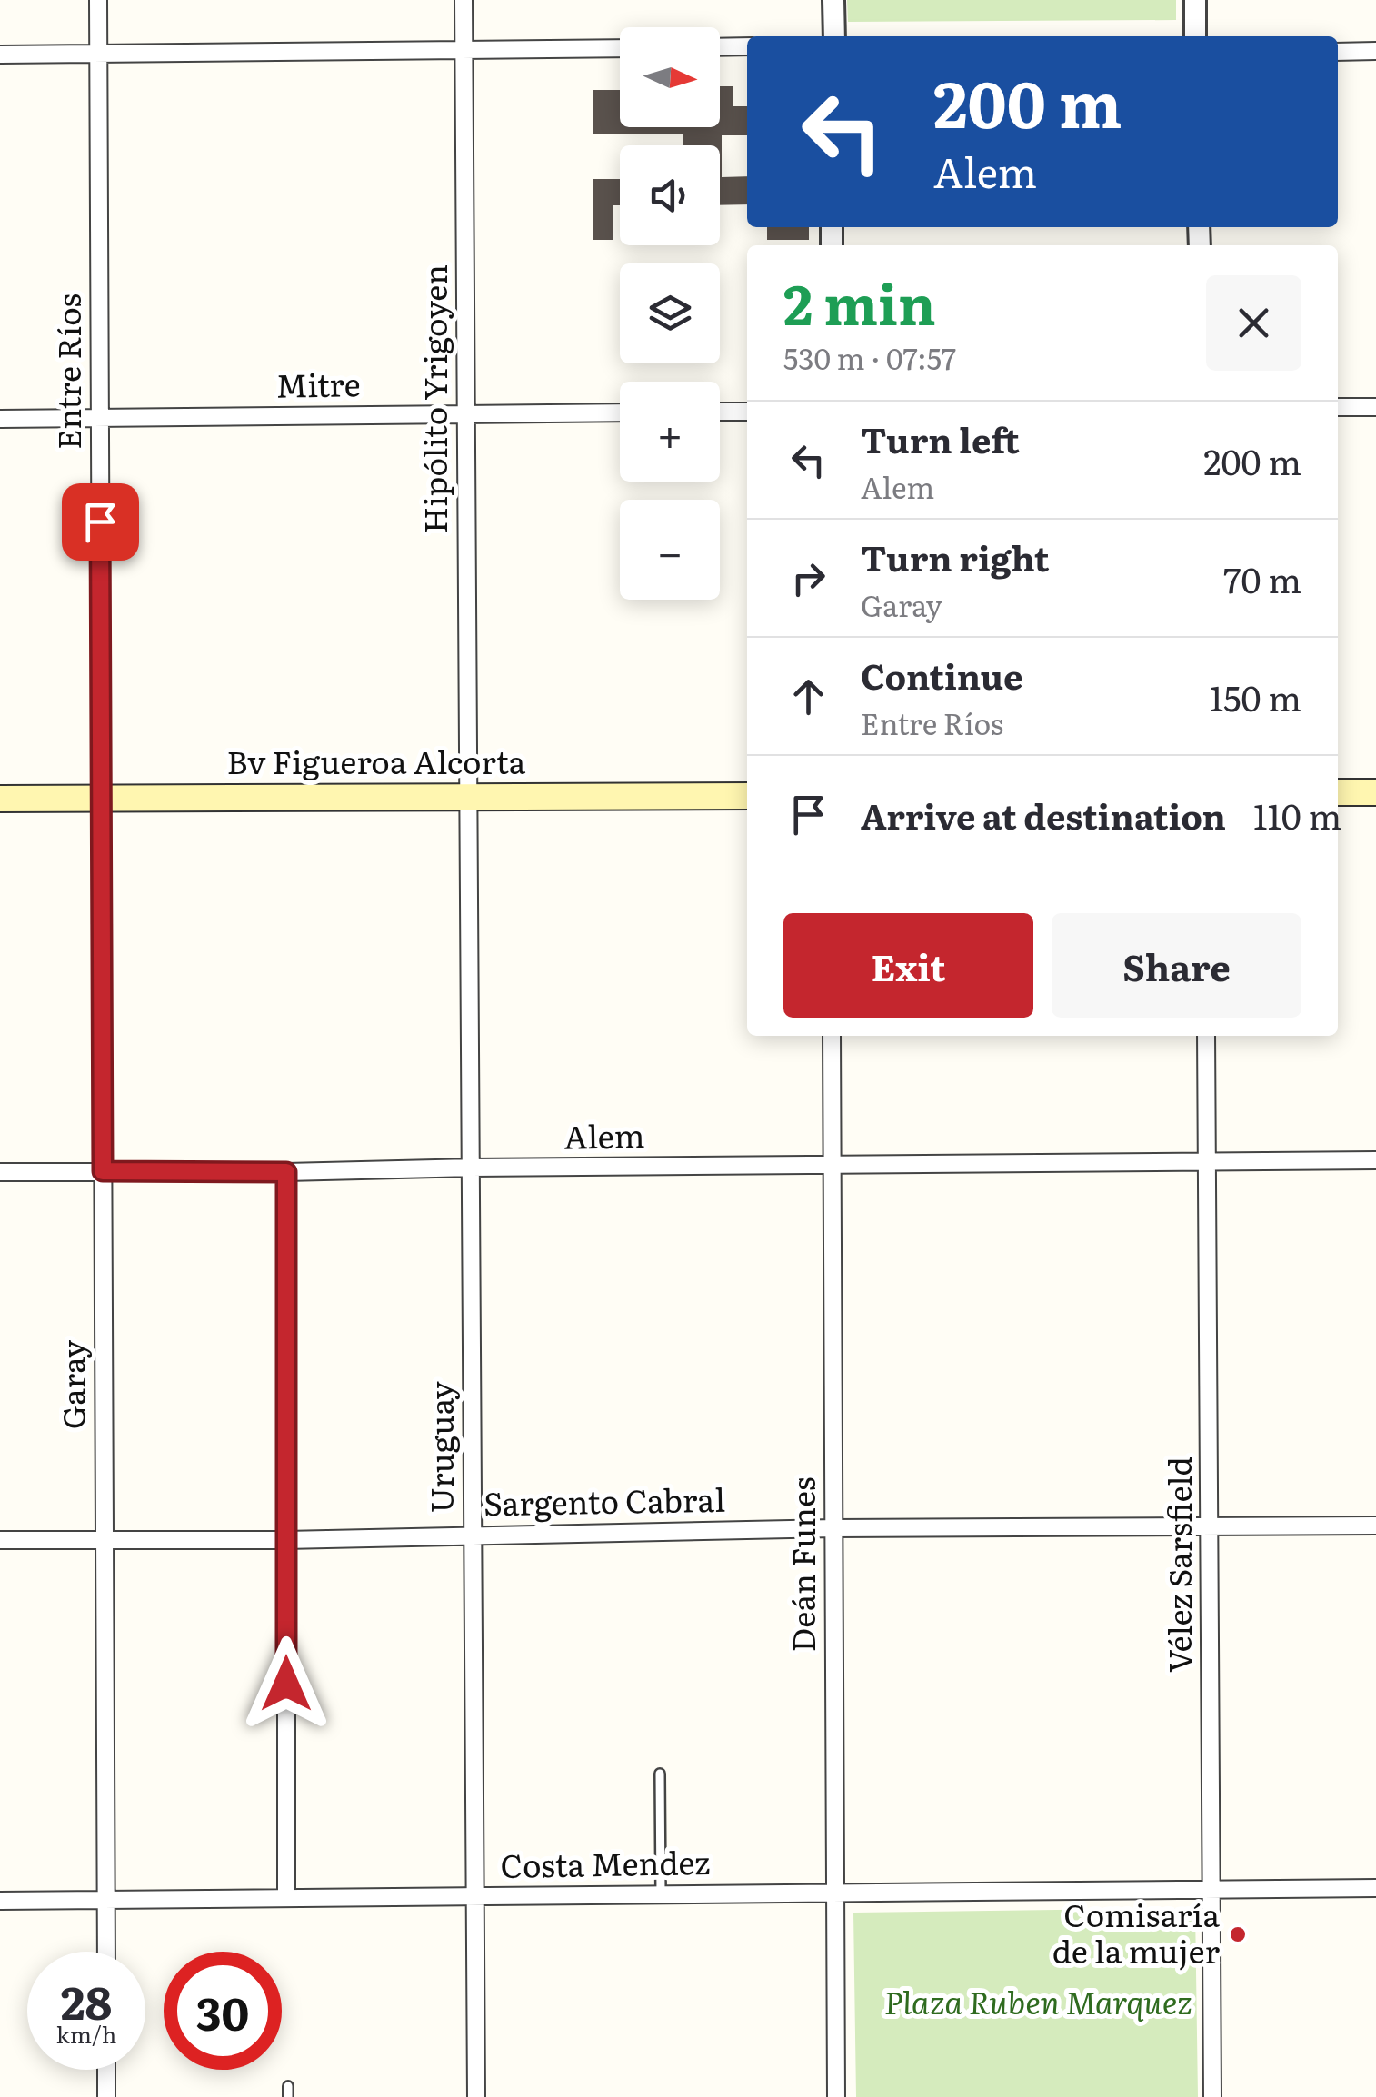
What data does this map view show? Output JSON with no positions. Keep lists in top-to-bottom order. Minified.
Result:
{"streets":{"main road":["Bv Figueroa Alcorta"],"street":["Entre Ríos","Mitre","Hipólito Yrigoyen","Alem","Garay","Uruguay","Sargento Cabral","Deán Funes","Vélez Sarsfield","Costa Mendez"]},"crossings":[["Entre Ríos","Mitre"],["Entre Ríos","Bv Figueroa Alcorta"],["Entre Ríos","Garay"],["Mitre","Hipólito Yrigoyen"],["Hipólito Yrigoyen","Bv Figueroa Alcorta"],["Hipólito Yrigoyen","Uruguay"],["Bv Figueroa Alcorta","Garay"],["Bv Figueroa Alcorta","Uruguay"],["Alem","Garay"],["Alem","Uruguay"],["Alem","Deán Funes"],["Alem","Vélez Sarsfield"],["Garay","Sargento Cabral"],["Garay","Costa Mendez"],["Uruguay","Sargento Cabral"],["Uruguay","Costa Mendez"],["Sargento Cabral","Deán Funes"],["Sargento Cabral","Vélez Sarsfield"],["Deán Funes","Costa Mendez"],["Vélez Sarsfield","Costa Mendez"]],"parks":["Plaza Ruben Marquez"],"places":["Comisaría de la mujer"],"north":"right","page":{"map_buttons":["+","−"],"turn":["200 m","Alem"],"heading":["2 min","530 m · 07:57"],"list":[{"name":"Turn left","note":"Alem","value":"200 m"},{"name":"Turn right","note":"Garay","value":"70 m"},{"name":"Continue","note":"Entre Ríos","value":"150 m"},{"name":"Arrive at destination","value":"110 m"}],"buttons":["Exit","Share"],"speed":"28 km/h","limit":"30"}}
